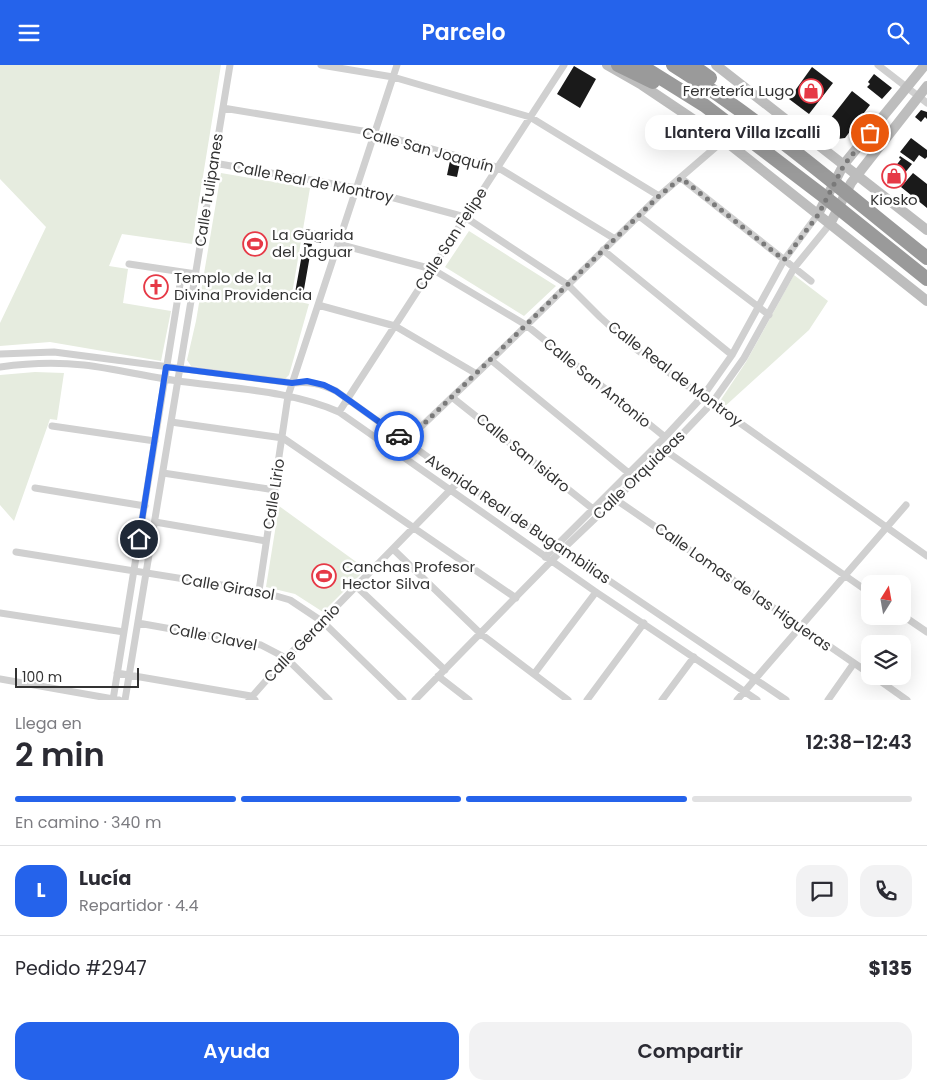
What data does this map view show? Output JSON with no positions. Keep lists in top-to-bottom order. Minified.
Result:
{"streets":{"street":["Calle San Joaquín","Calle Real de Montroy","Calle Tulipanes","Calle San Felipe","Calle San Antonio","Calle San Isidro","Calle Orquideas","Calle Lirio","Avenida Real de Bugambilias","Calle Girasol","Calle Lomas de las Higueras","Calle Clavel","Calle Geranio"]},"crossings":[["Calle San Joaquín","Calle Tulipanes"],["Calle San Joaquín","Calle San Felipe"],["Calle San Joaquín","Calle Lirio"],["Calle Real de Montroy","Calle Tulipanes"],["Calle Real de Montroy","Calle San Felipe"],["Calle Real de Montroy","Calle Orquideas"],["Calle Real de Montroy","Calle Lirio"],["Calle Tulipanes","Avenida Real de Bugambilias"],["Calle Tulipanes","Calle Girasol"],["Calle Tulipanes","Calle Clavel"],["Calle San Felipe","Calle San Antonio"],["Calle San Felipe","Avenida Real de Bugambilias"],["Calle San Antonio","Calle Orquideas"],["Calle San Antonio","Calle Lirio"],["Calle San Isidro","Calle Orquideas"],["Calle Orquideas","Avenida Real de Bugambilias"],["Calle Orquideas","Calle Lomas de las Higueras"],["Calle Lirio","Avenida Real de Bugambilias"],["Calle Lirio","Calle Girasol"],["Avenida Real de Bugambilias","Calle Geranio"],["Calle Girasol","Calle Geranio"],["Calle Clavel","Calle Geranio"]],"places":{"shop":["Ferretería Lugo","Kiosko"],"other":["Llantera Villa Izcalli"],"sports":["La Guarida del Jaguar","Canchas Profesor Hector Silva"],"church":["Templo de la Divina Providencia"]},"scale_bar":"100 m","north":"top","page":{"header":"Parcelo","bubble":"Llantera Villa Izcalli","scale":"100 m","heading":["2 min","Llega en","12:38–12:43"],"panel":["Lucía","Repartidor · 4.4","Pedido #2947","$135"],"bar":"En camino · 340 m","round":"L","buttons":["Ayuda","Compartir"]}}
